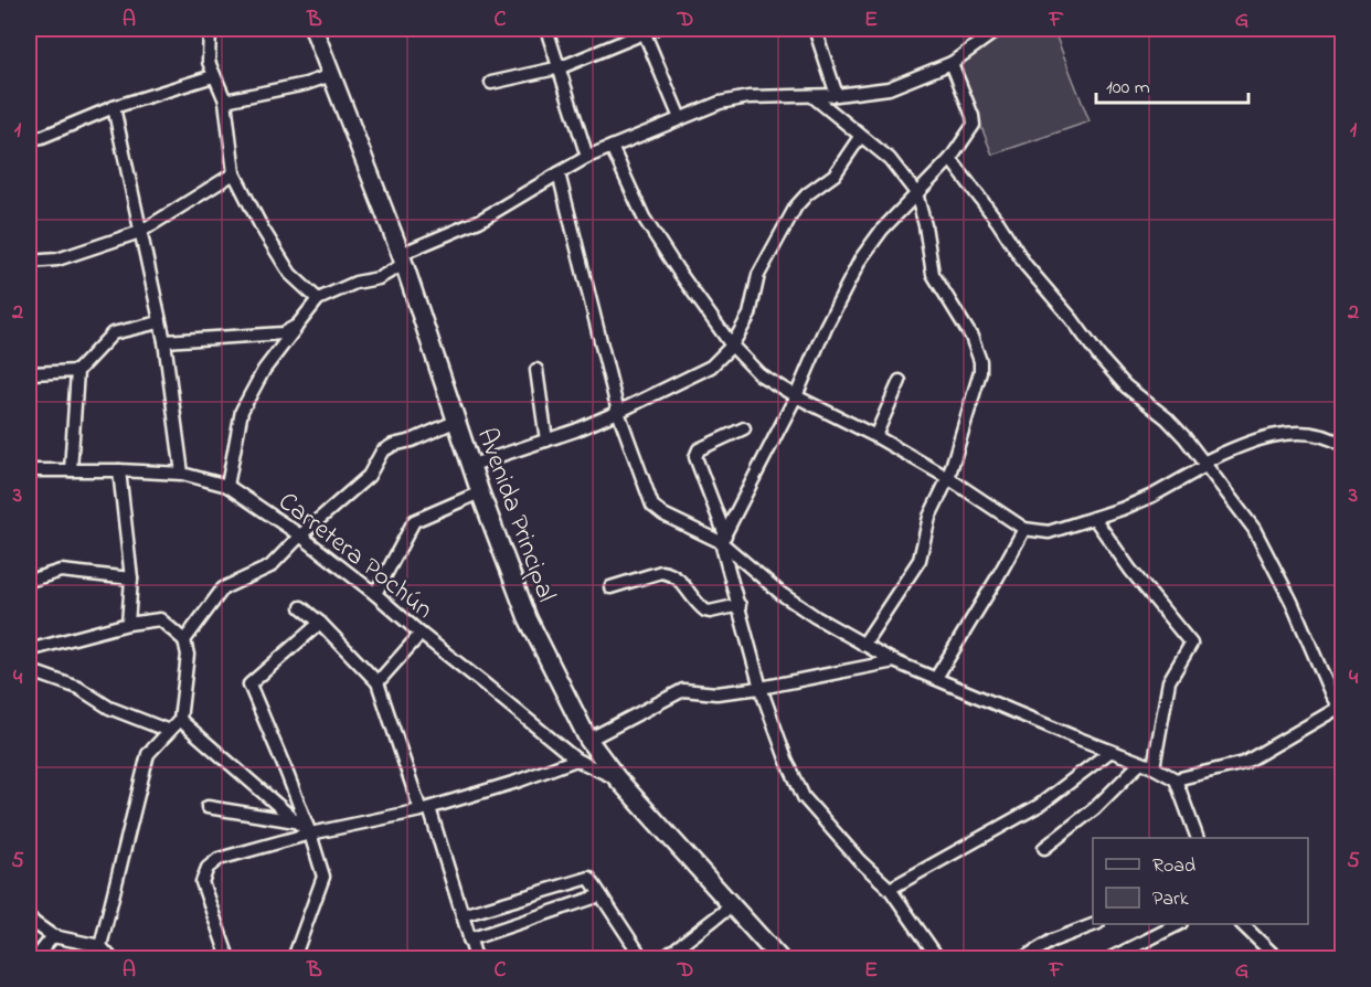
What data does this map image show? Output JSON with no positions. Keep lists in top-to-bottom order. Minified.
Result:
{"streets":{"main road":["Avenida Principal"],"street":["Carretera Pochún"]},"crossings":[["Avenida Principal","Carretera Pochún"]],"legend":["Road","Park"],"scale_bar":"100 m","grid":{"columns":["A","B","C","D","E","F","G"],"rows":["1","2","3","4","5"]}}
